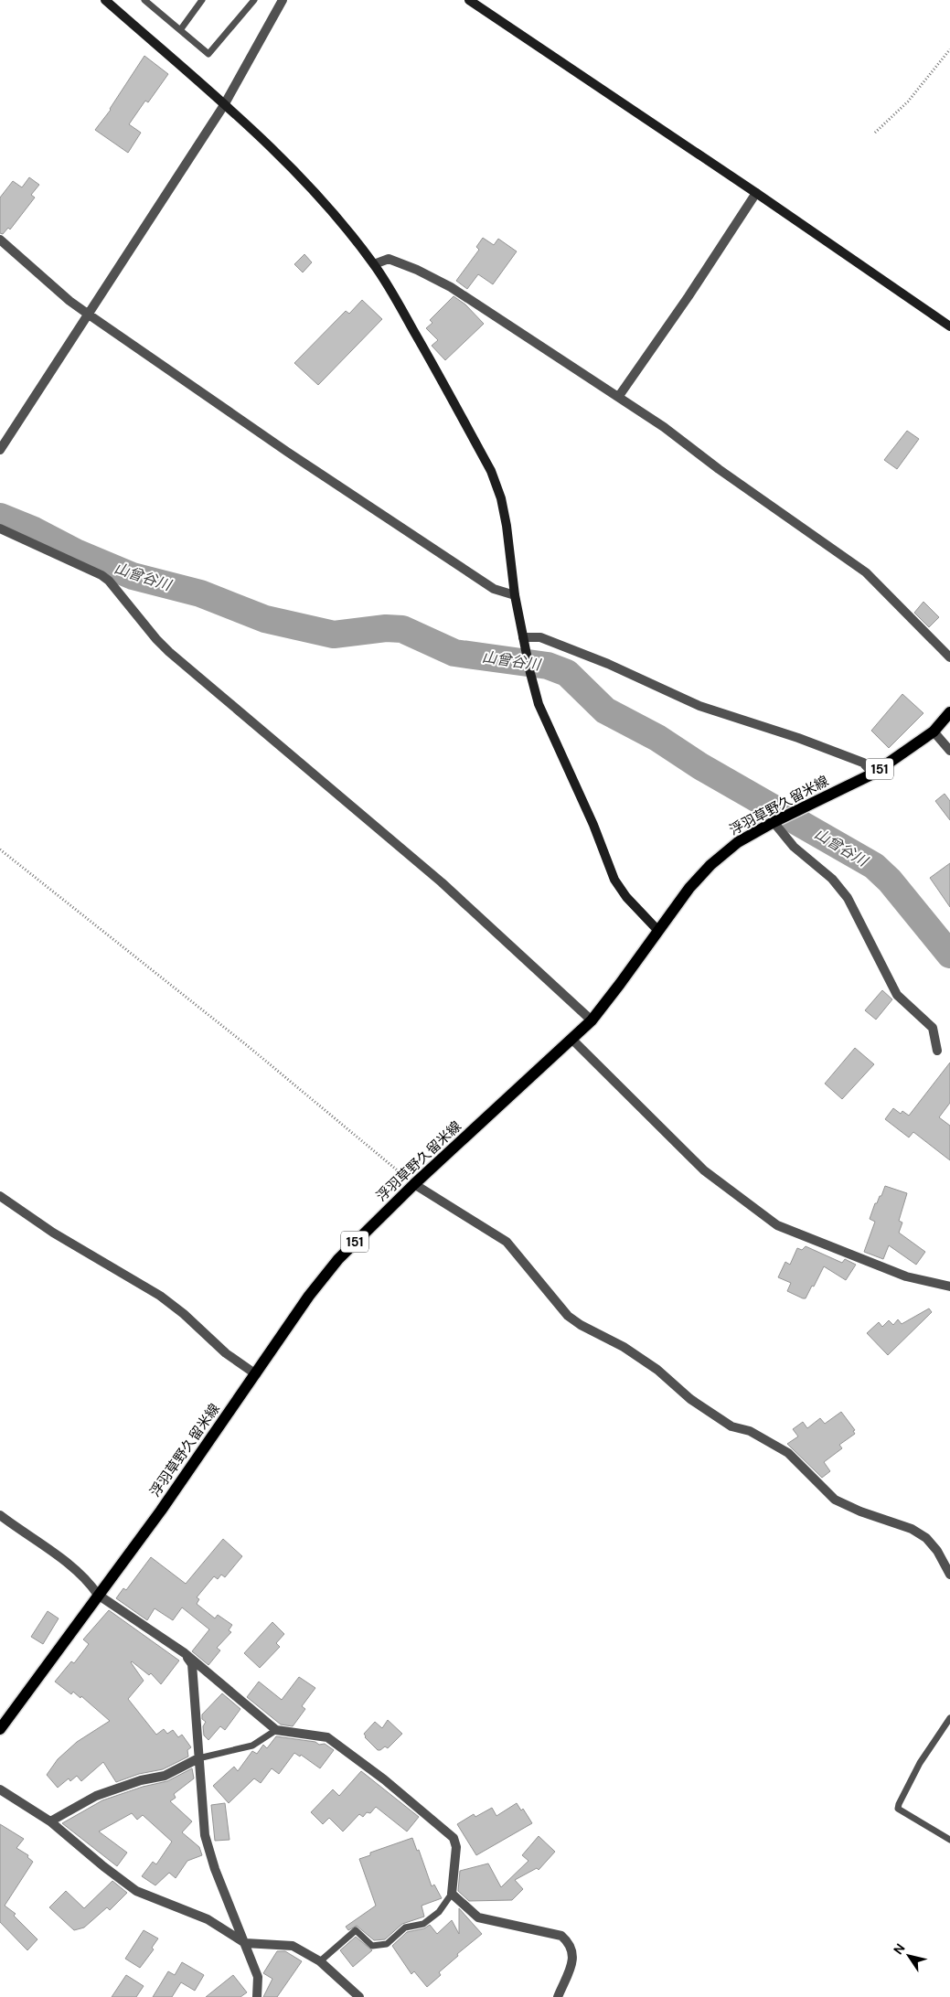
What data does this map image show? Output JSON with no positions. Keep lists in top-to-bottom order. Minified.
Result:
{"streets":{"main road":["151","浮羽草野久留米線"]},"water":["山曾谷川"],"north":"top left"}
